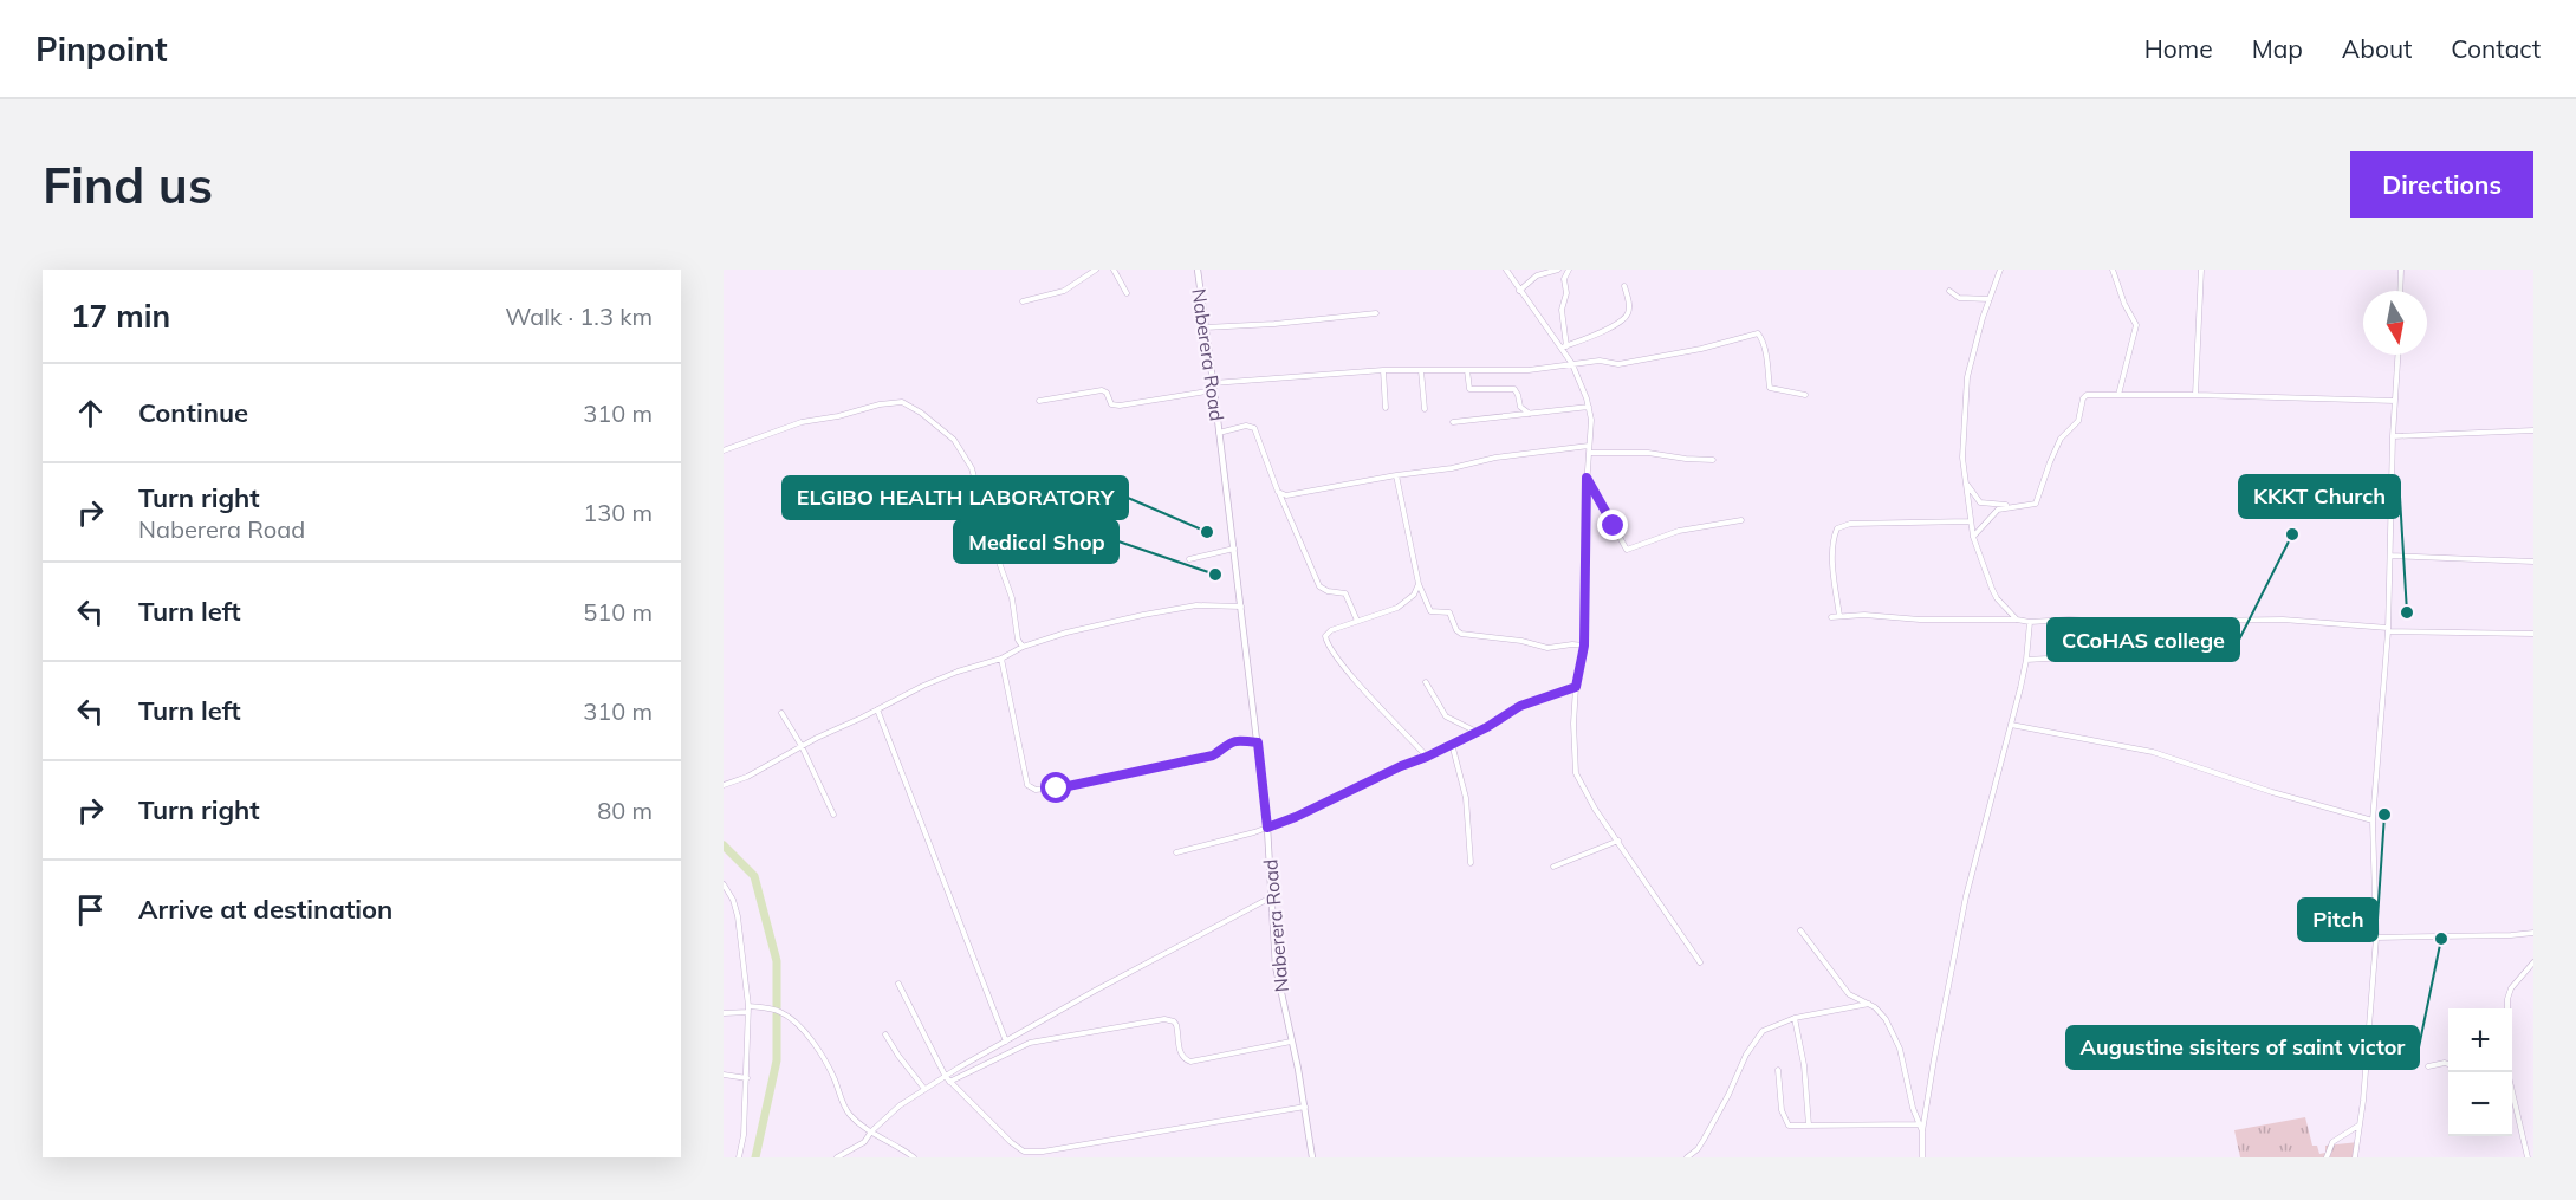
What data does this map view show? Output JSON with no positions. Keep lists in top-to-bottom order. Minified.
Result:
{"streets":{"street":["Naberera Road"]},"places":["ELGIBO HEALTH LABORATORY","CCoHAS college","Medical Shop","KKKT Church","Pitch","Augustine sisiters of saint victor"],"north":"bottom","page":{"header":"Pinpoint","nav":["Home","Map","About","Contact"],"buttons":"Directions","title":"Find us","heading":["17 min","Walk · 1.3 km"],"list":[["Continue","310 m"],["Turn right","Naberera Road","130 m"],["Turn left","510 m"],["Turn left","310 m"],["Turn right","80 m"],"Arrive at destination"],"map_buttons":["+","−"]}}
